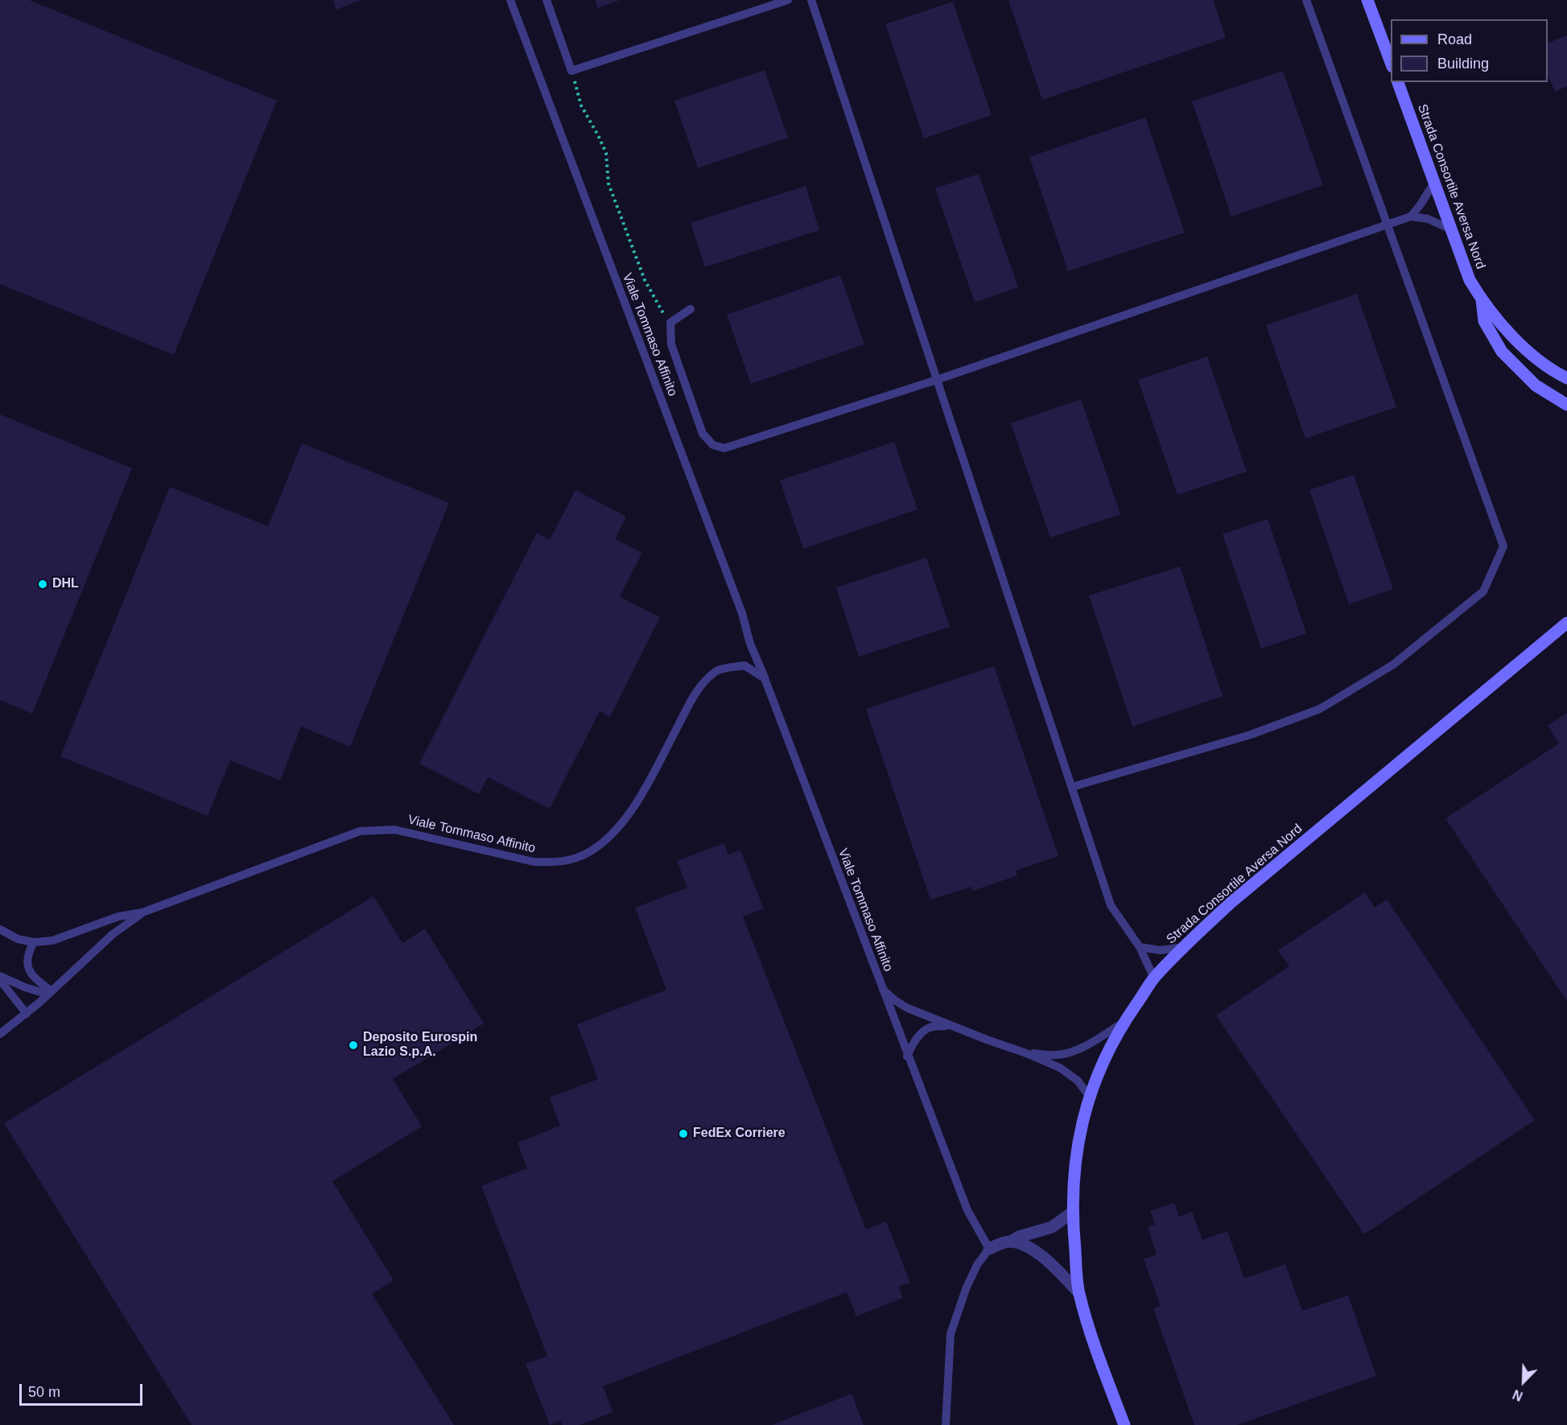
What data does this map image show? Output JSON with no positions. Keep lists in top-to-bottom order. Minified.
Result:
{"streets":{"street":["Strada Consortile Aversa Nord"],"lane":["Viale Tommaso Affinito"]},"crossings":[["Strada Consortile Aversa Nord","Viale Tommaso Affinito"]],"places":["DHL","Deposito Eurospin Lazio S.p.A.","FedEx Corriere"],"legend":["Road","Building"],"scale_bar":"50 m","north":"bottom left"}
